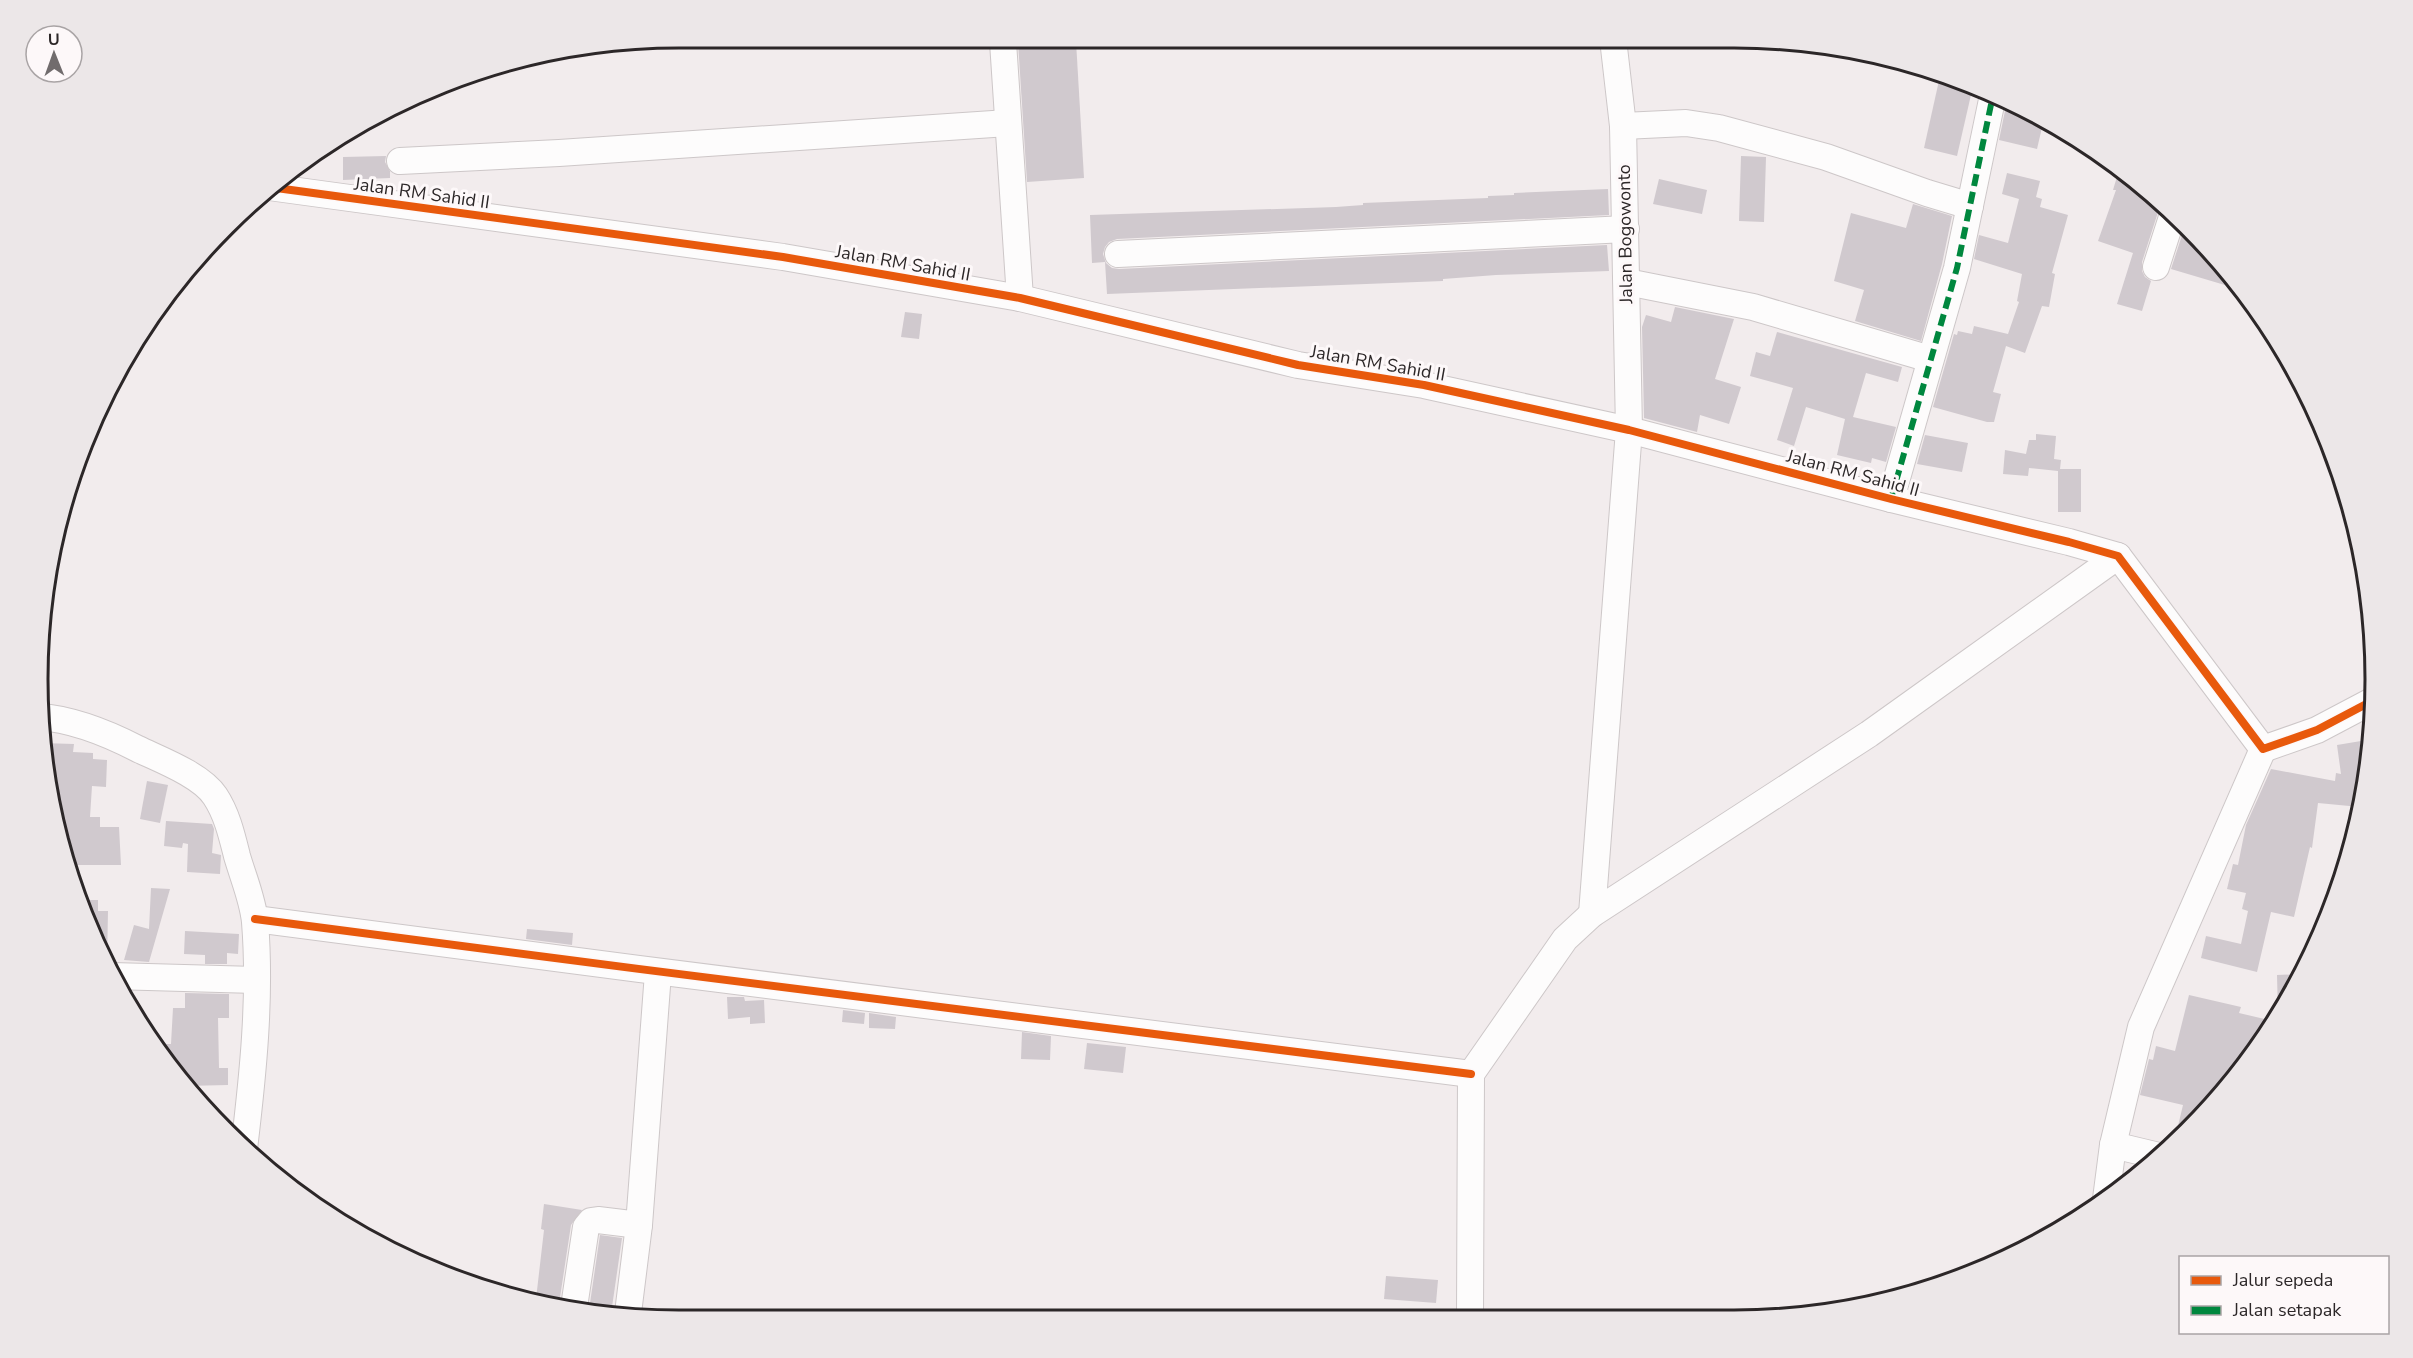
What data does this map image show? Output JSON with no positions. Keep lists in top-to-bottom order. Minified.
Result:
{"streets":{"street":["Jalan RM Sahid II","Jalan Bogowonto"]},"crossings":[["Jalan RM Sahid II","Jalan Bogowonto"]],"legend":["Jalur sepeda","Jalan setapak"],"north":"top"}
